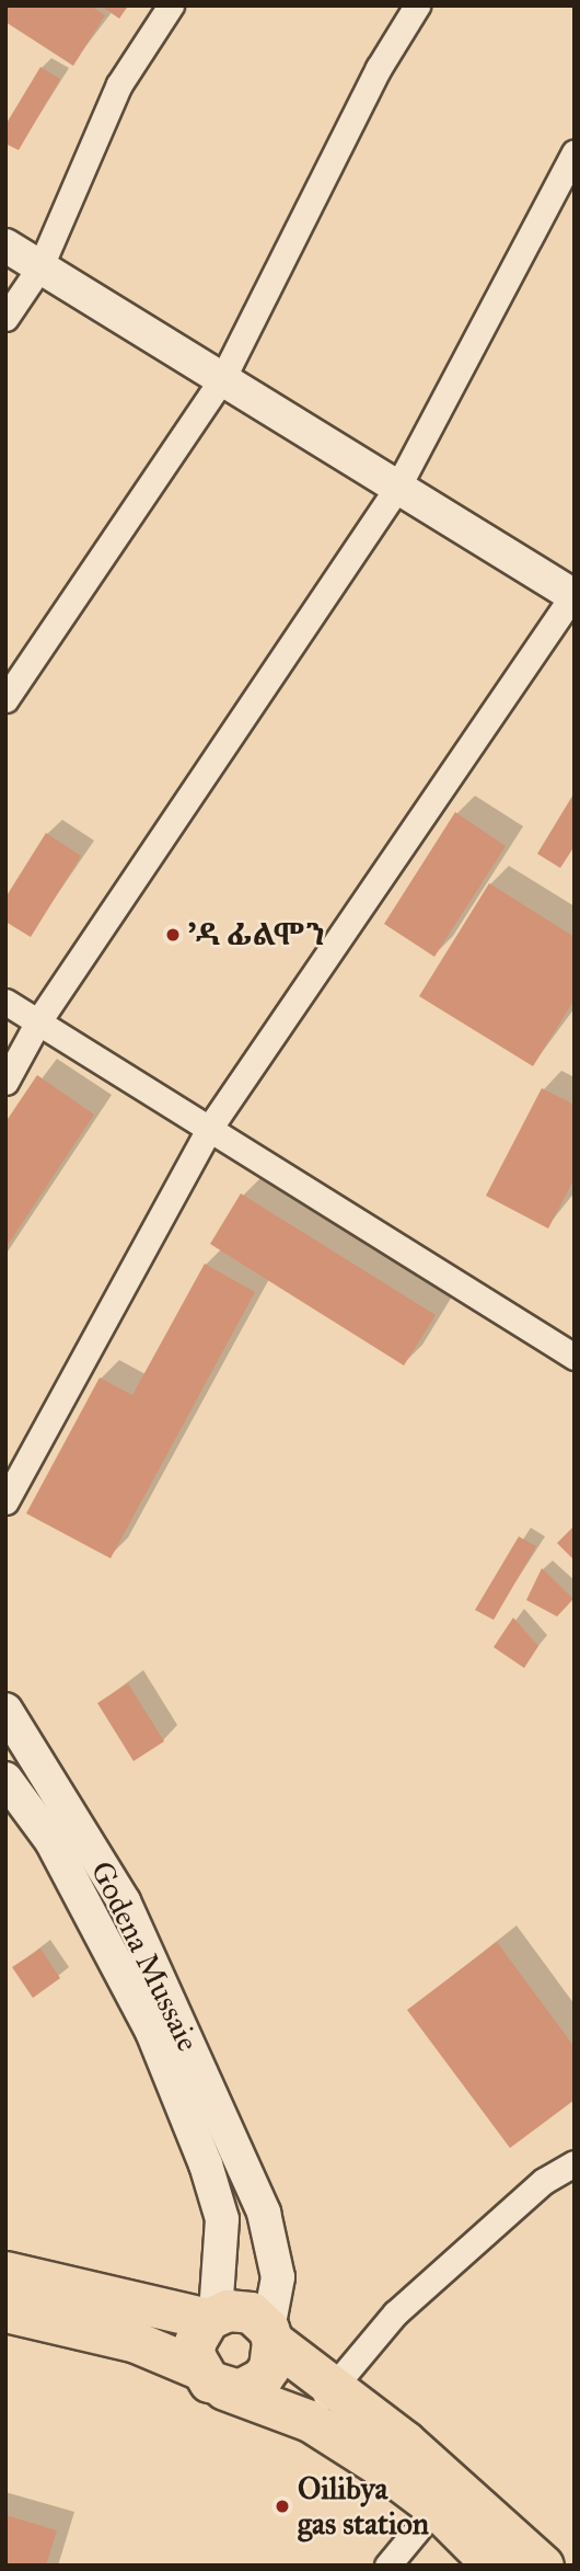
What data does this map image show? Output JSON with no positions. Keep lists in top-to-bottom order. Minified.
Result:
{"streets":{"street":["Godena Mussaie"]},"places":["'ዳ ፊልሞን","Oilibya gas station"]}
